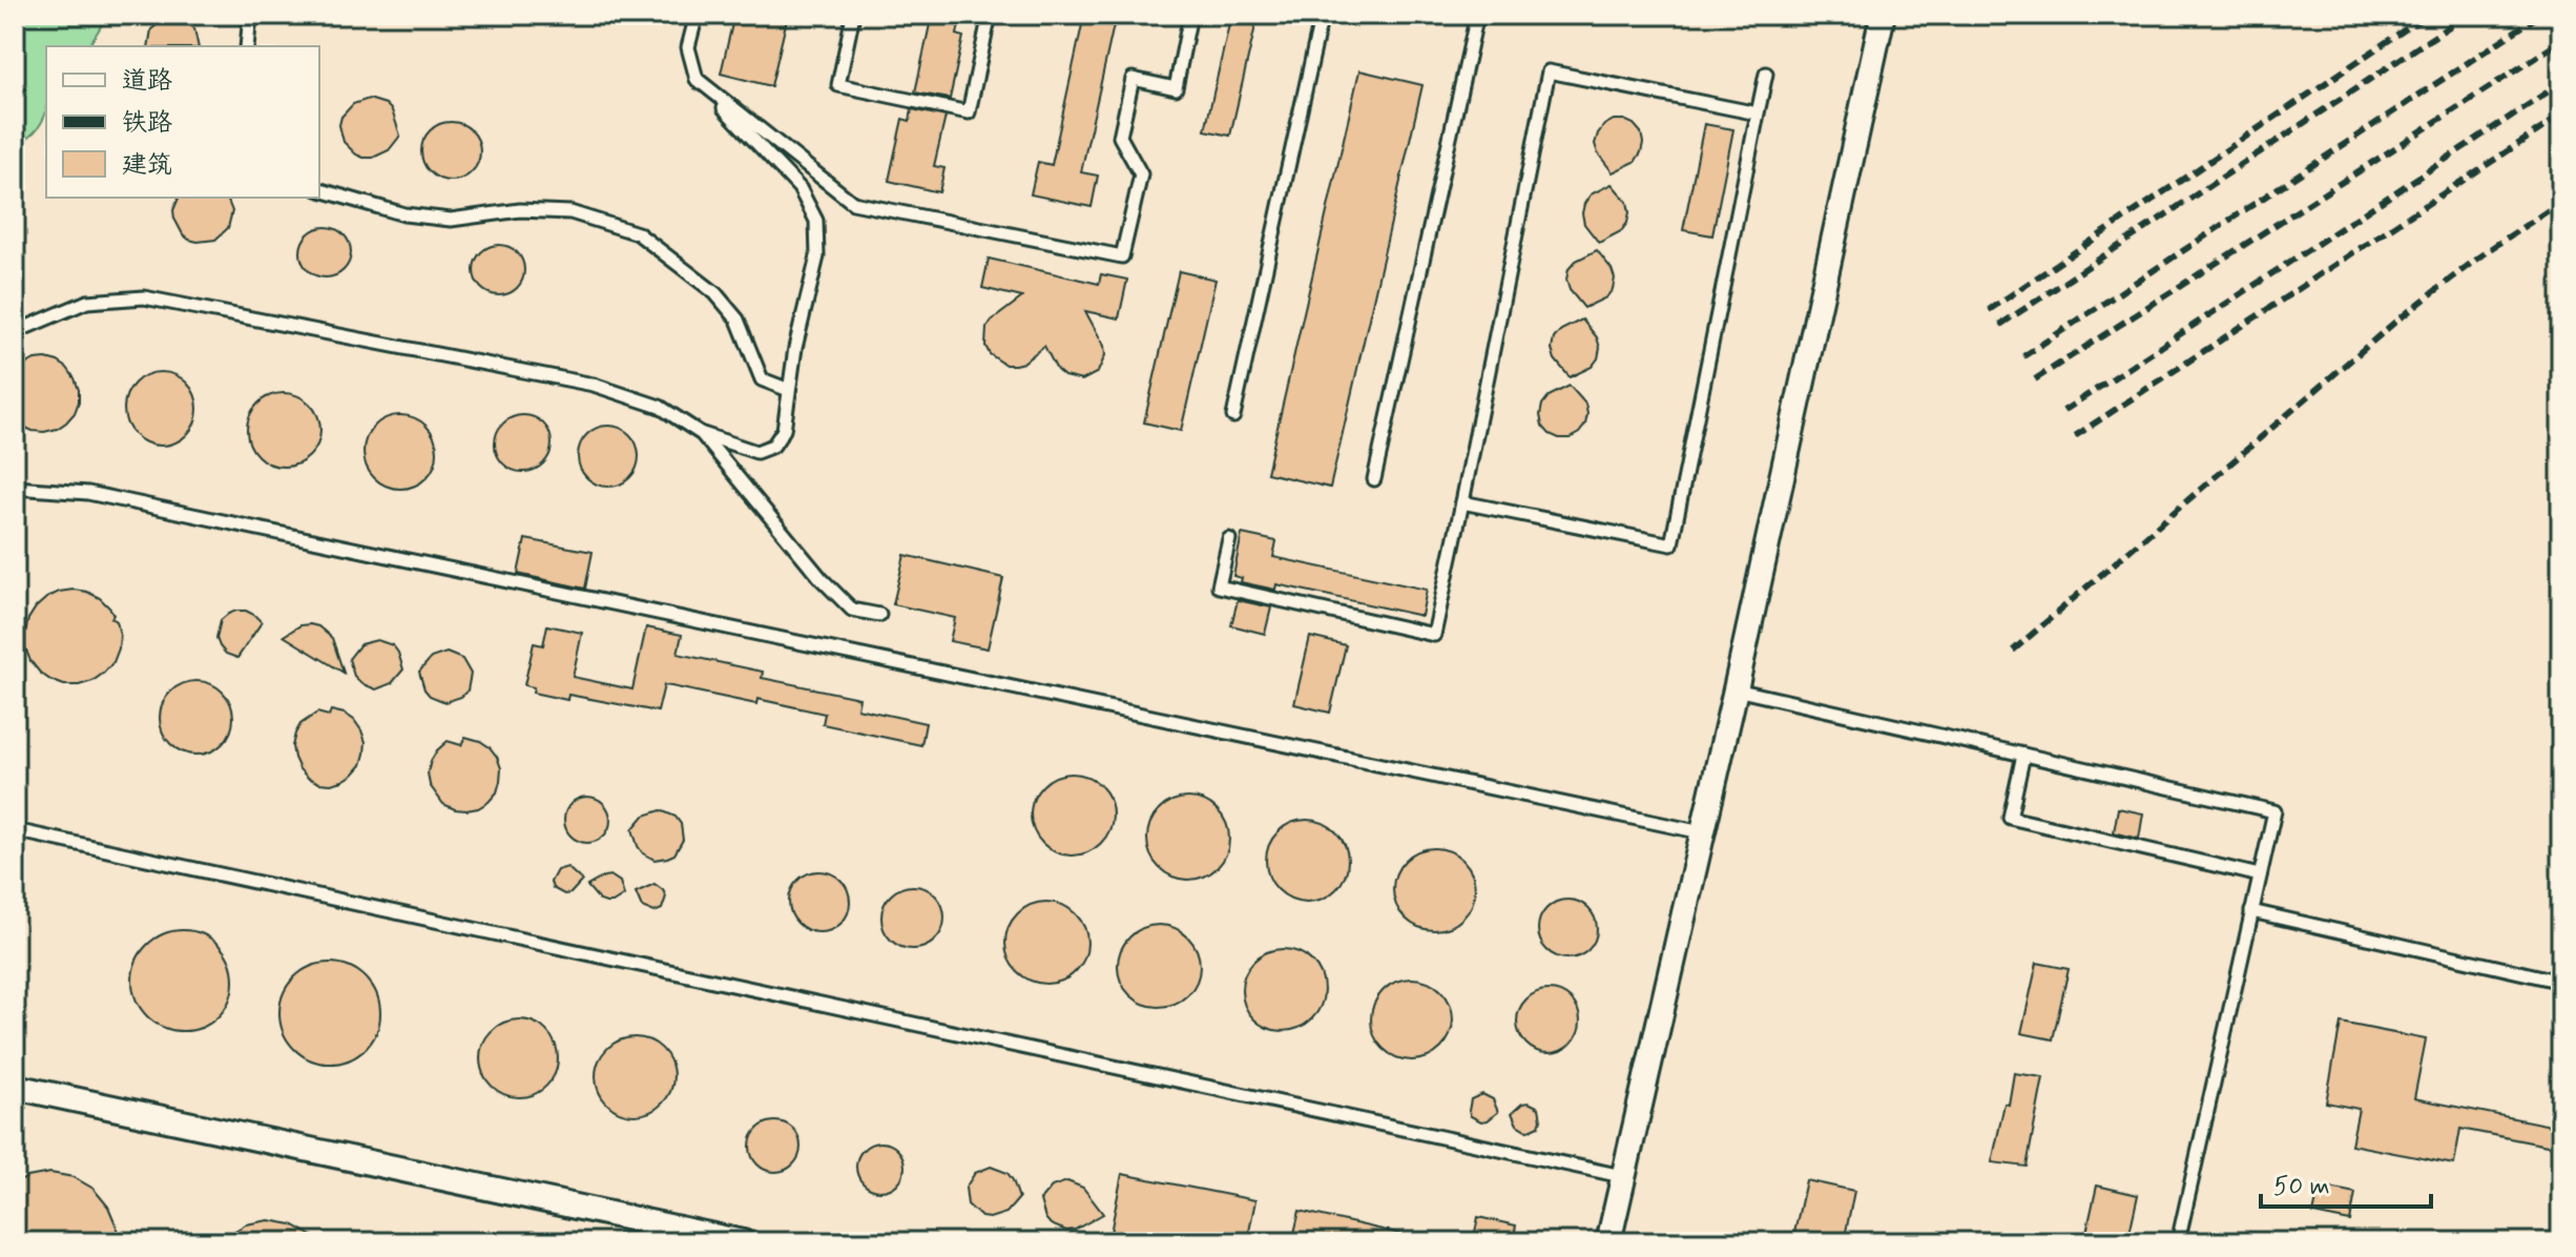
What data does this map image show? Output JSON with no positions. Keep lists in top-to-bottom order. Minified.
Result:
{"legend":["道路","铁路","建筑"],"scale_bar":"50 m"}
